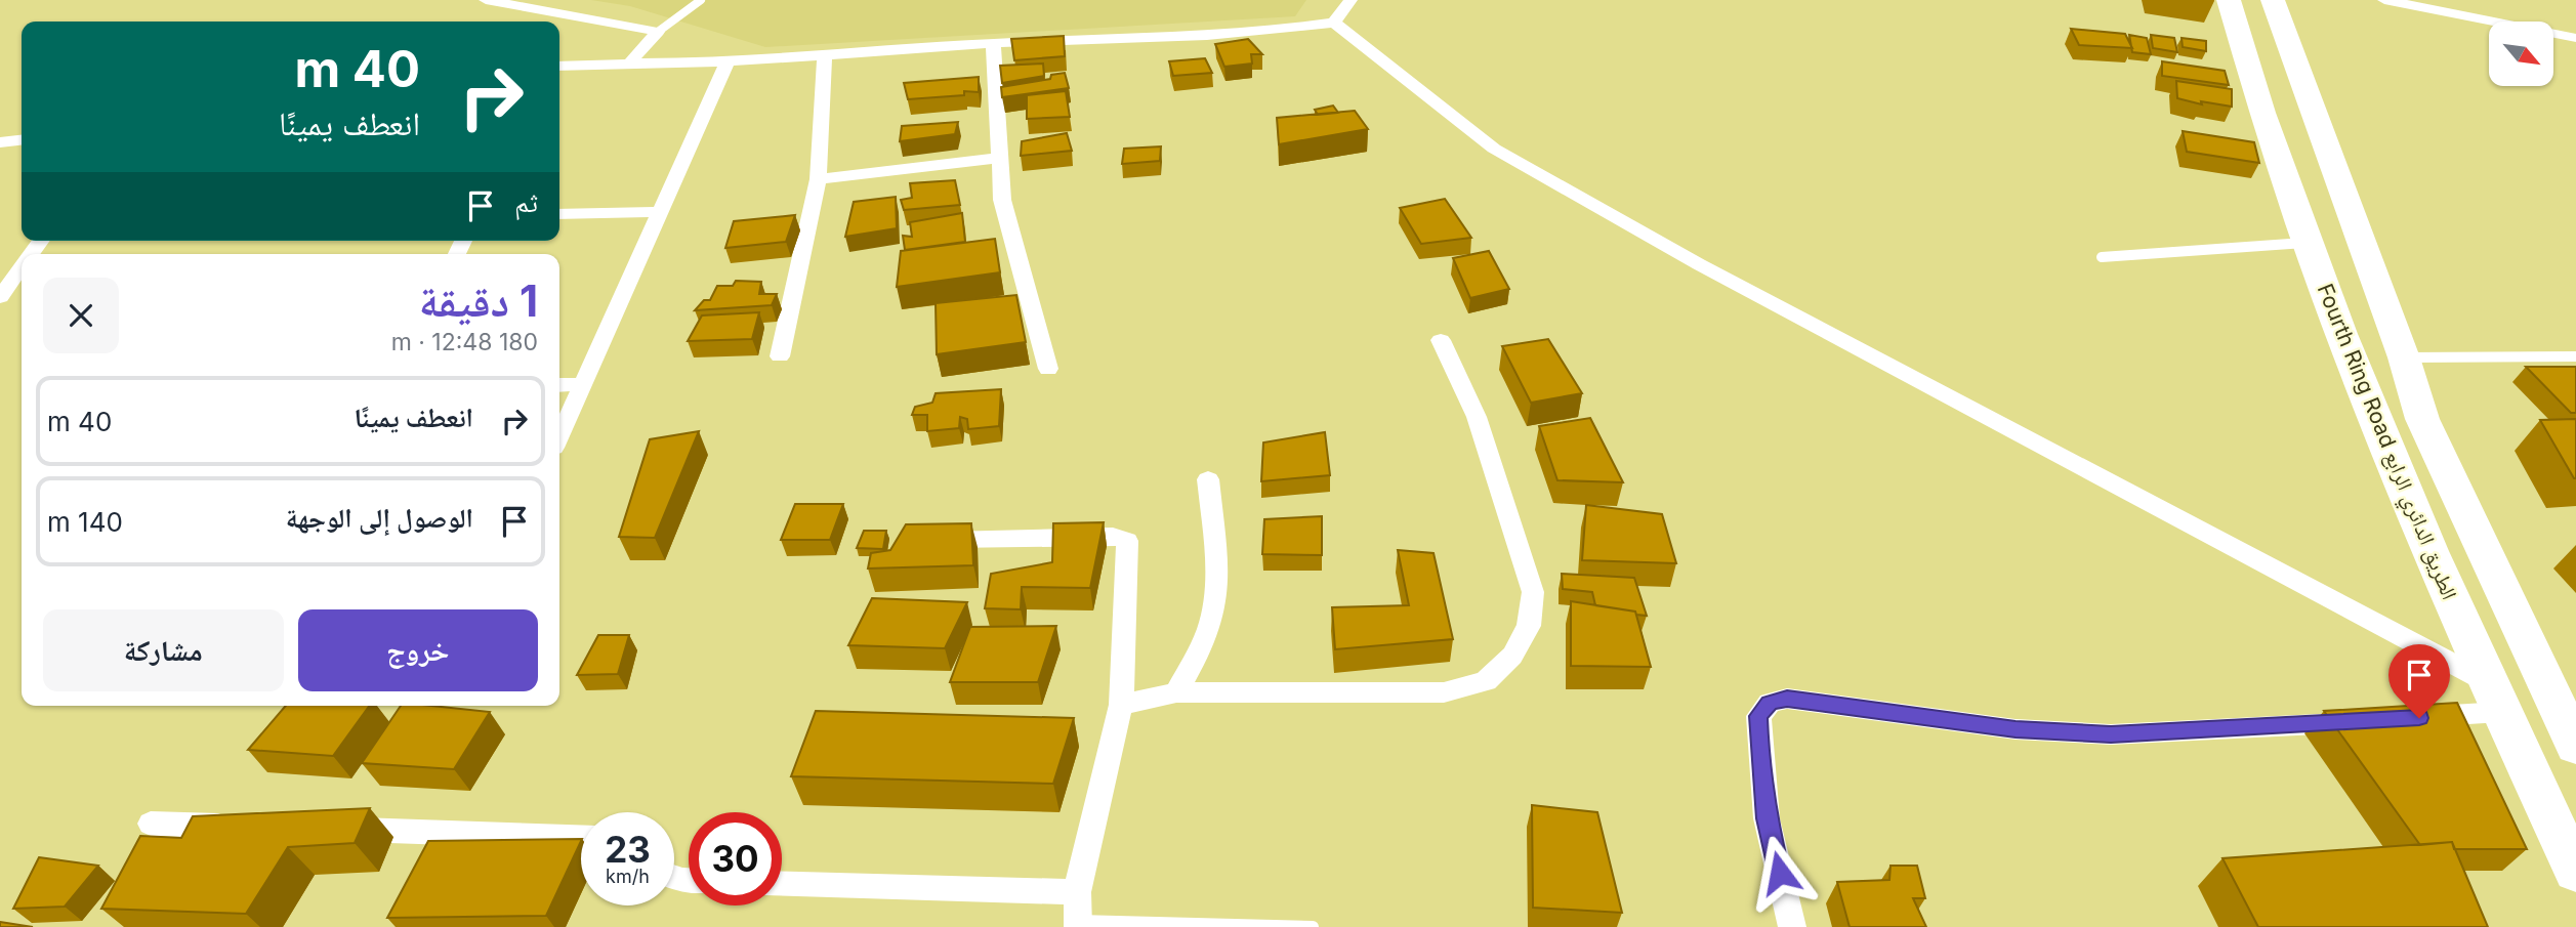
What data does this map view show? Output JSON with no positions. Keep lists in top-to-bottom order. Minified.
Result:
{"streets":{"main road":["Fourth Ring Road الطريق الدائري الرابع"]},"north":"bottom right","page":{"turn":["40 m","انعطف يمينًا"],"then":"ثم","heading":["1 دقيقة","180 m · 12:48"],"list":[{"name":"انعطف يمينًا","value":"40 m"},{"name":"الوصول إلى الوجهة","value":"140 m"}],"buttons":["خروج","مشاركة"],"speed":"23 km/h","limit":"30"}}
